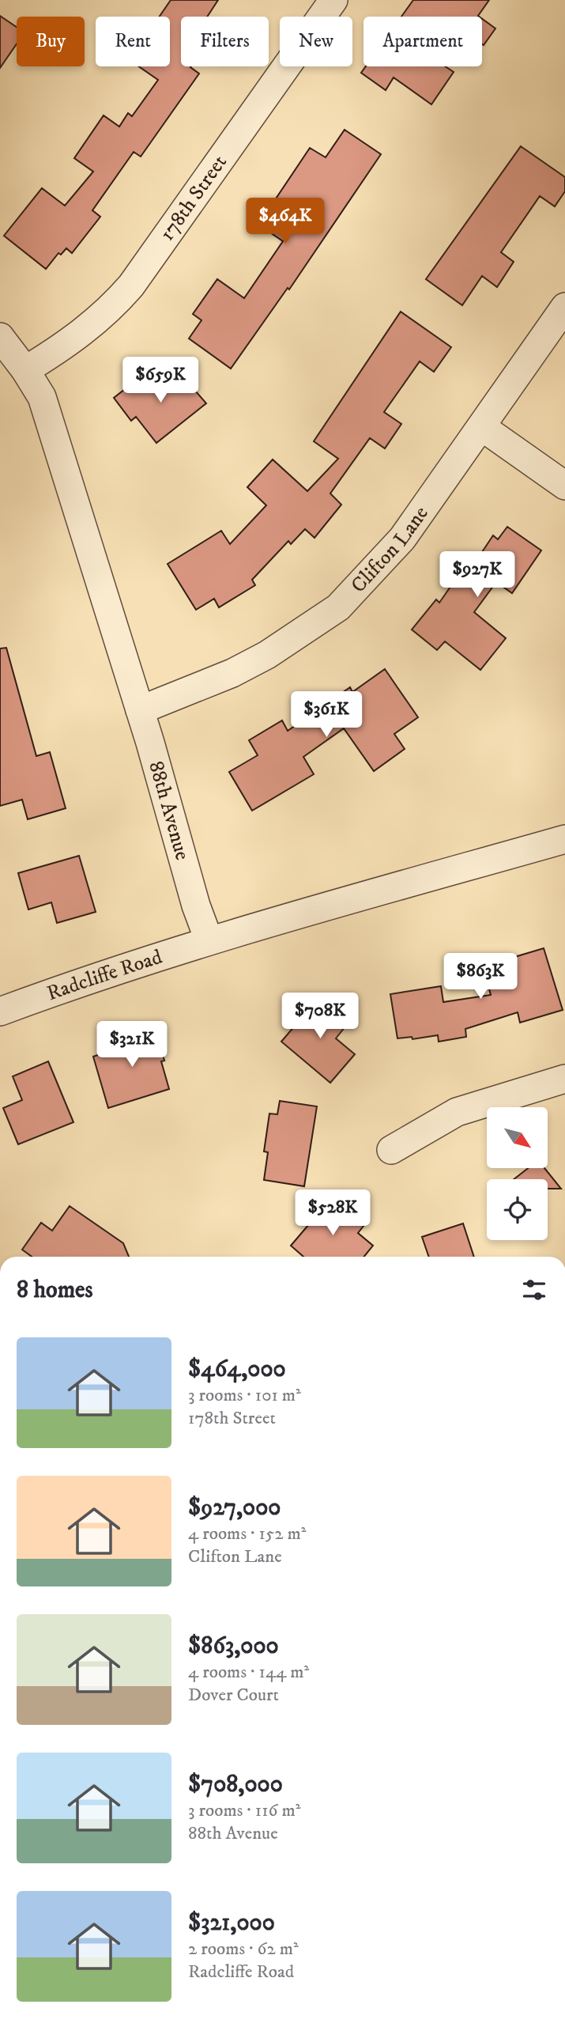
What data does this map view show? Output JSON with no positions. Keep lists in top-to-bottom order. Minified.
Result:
{"streets":{"street":["178th Street","Clifton Lane","88th Avenue","Radcliffe Road"]},"crossings":[["178th Street","88th Avenue"],["Clifton Lane","88th Avenue"],["88th Avenue","Radcliffe Road"]],"north":"bottom right","page":{"chip":["Buy","Rent","Filters","New","Apartment"],"price":["$464K","$659K","$927K","$361K","$863K","$708K","$321K","$528K"],"heading":"8 homes","list":[{"name":"$464,000","note":"3 rooms · 101 m² · 178th Street"},{"name":"$927,000","note":"4 rooms · 152 m² · Clifton Lane"},{"name":"$863,000","note":"4 rooms · 144 m² · Dover Court"},{"name":"$708,000","note":"3 rooms · 116 m² · 88th Avenue"},{"name":"$321,000","note":"2 rooms · 62 m² · Radcliffe Road"}]}}
